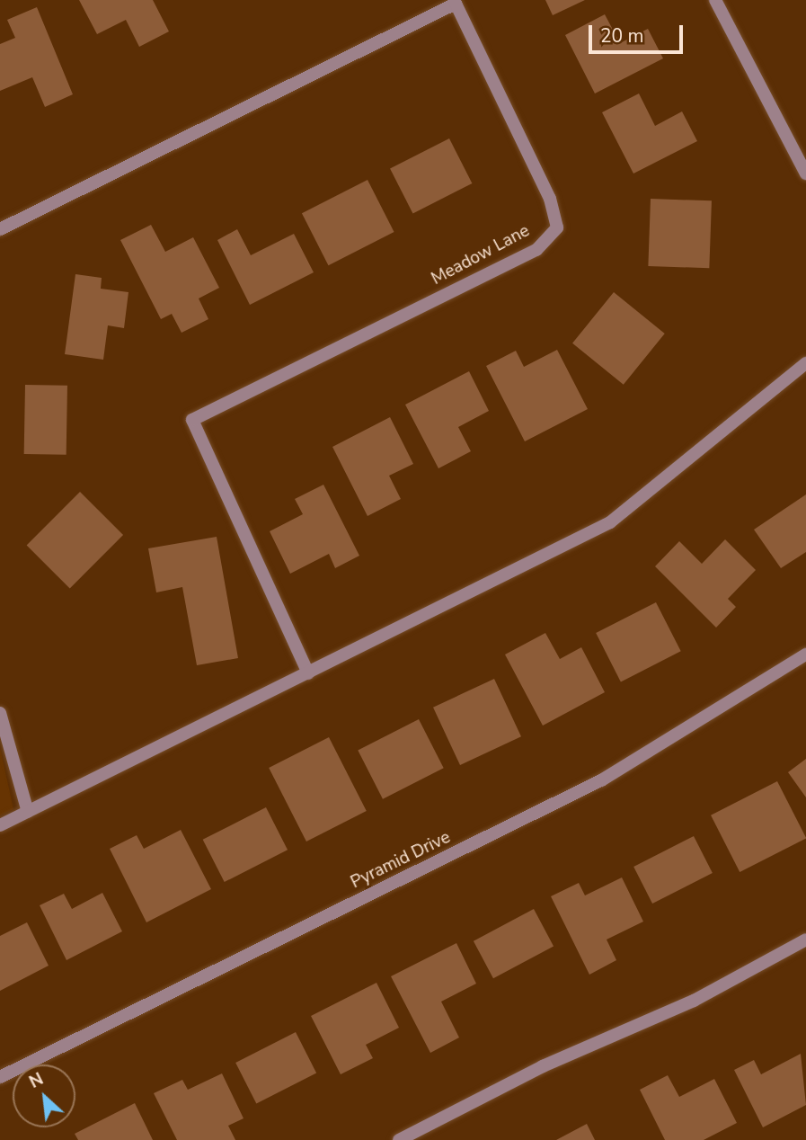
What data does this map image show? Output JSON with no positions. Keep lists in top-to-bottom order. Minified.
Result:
{"streets":{"street":["Meadow Lane","Pyramid Drive"]},"scale_bar":"20 m","north":"top left"}
